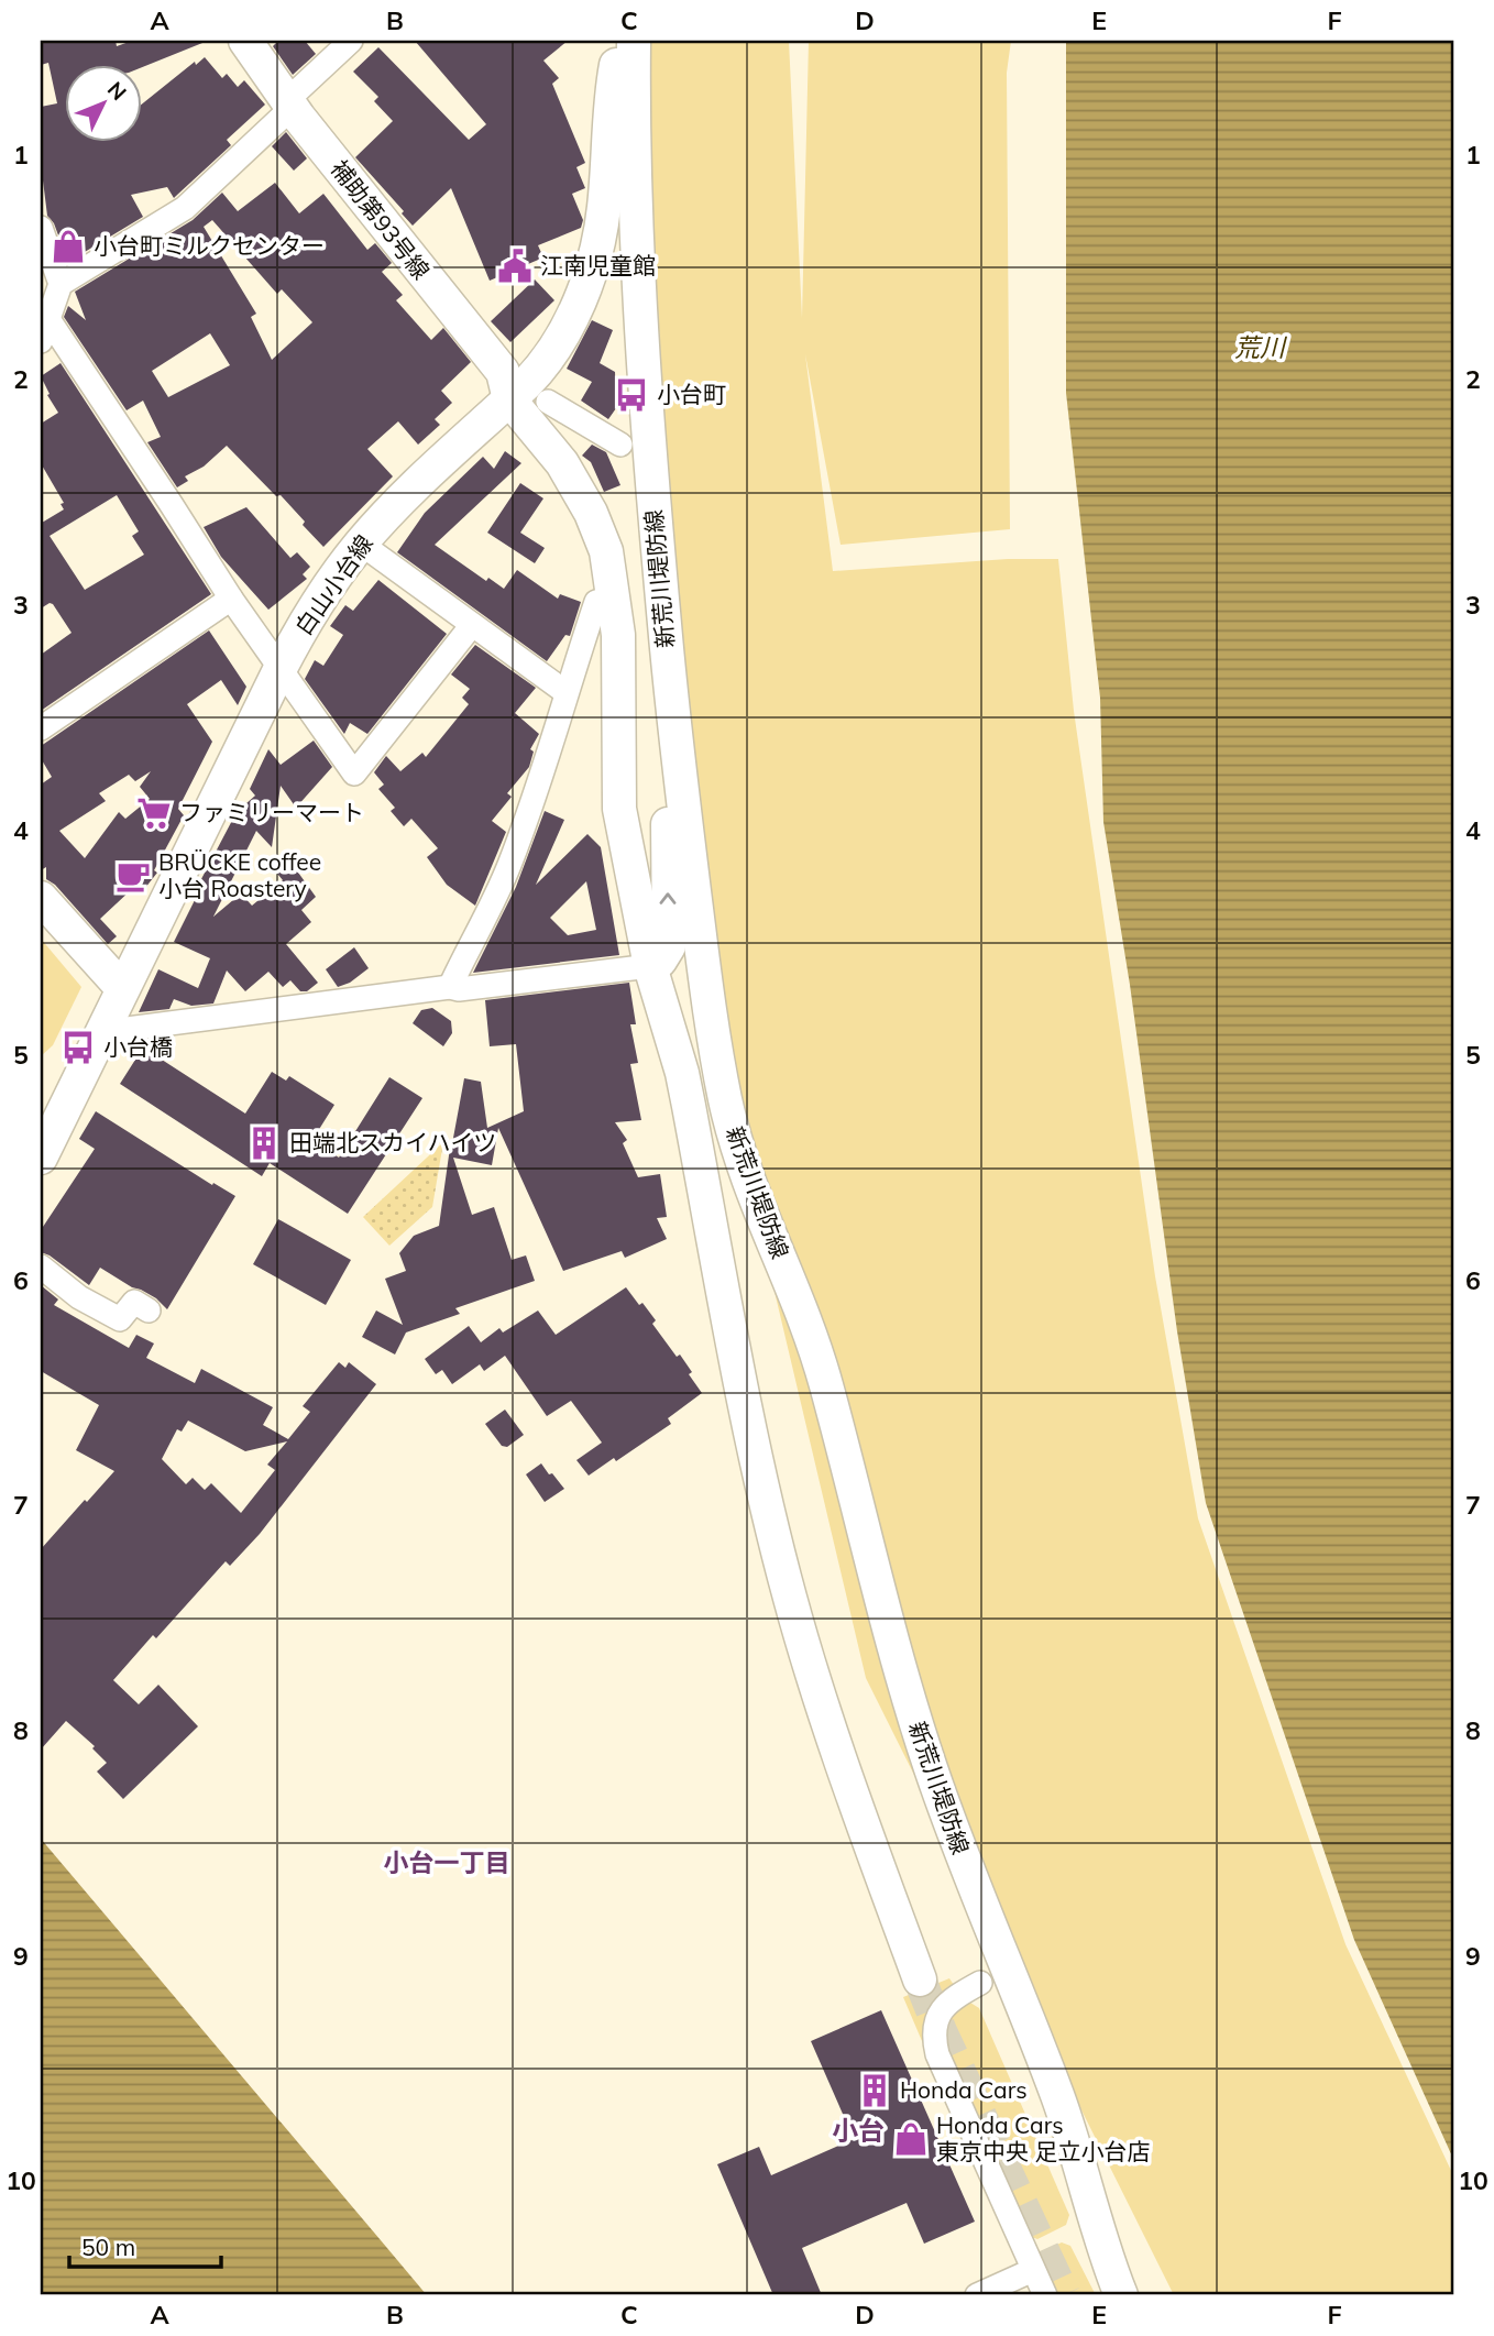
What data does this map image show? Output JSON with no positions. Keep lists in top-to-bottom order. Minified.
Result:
{"streets":{"main road":["補助第93号線","新荒川堤防線","白山小台線"]},"crossings":[["補助第93号線","新荒川堤防線"],["補助第93号線","白山小台線"],["新荒川堤防線","白山小台線"]],"districts":["小台一丁目","小台"],"water":["荒川"],"places":{"shop":["小台町ミルクセンター","Honda Cars 東京中央 足立小台店"],"public building":["江南児童館"],"bus stop":["小台町","小台橋"],"supermarket":["ファミリーマート"],"cafe":["BRÜCKE coffee 小台 Roastery"],"building":["田端北スカイハイツ","Honda Cars"]},"scale_bar":"50 m","north":"top right","grid":{"columns":["A","B","C","D","E","F"],"rows":["1","2","3","4","5","6","7","8","9","10"]}}
